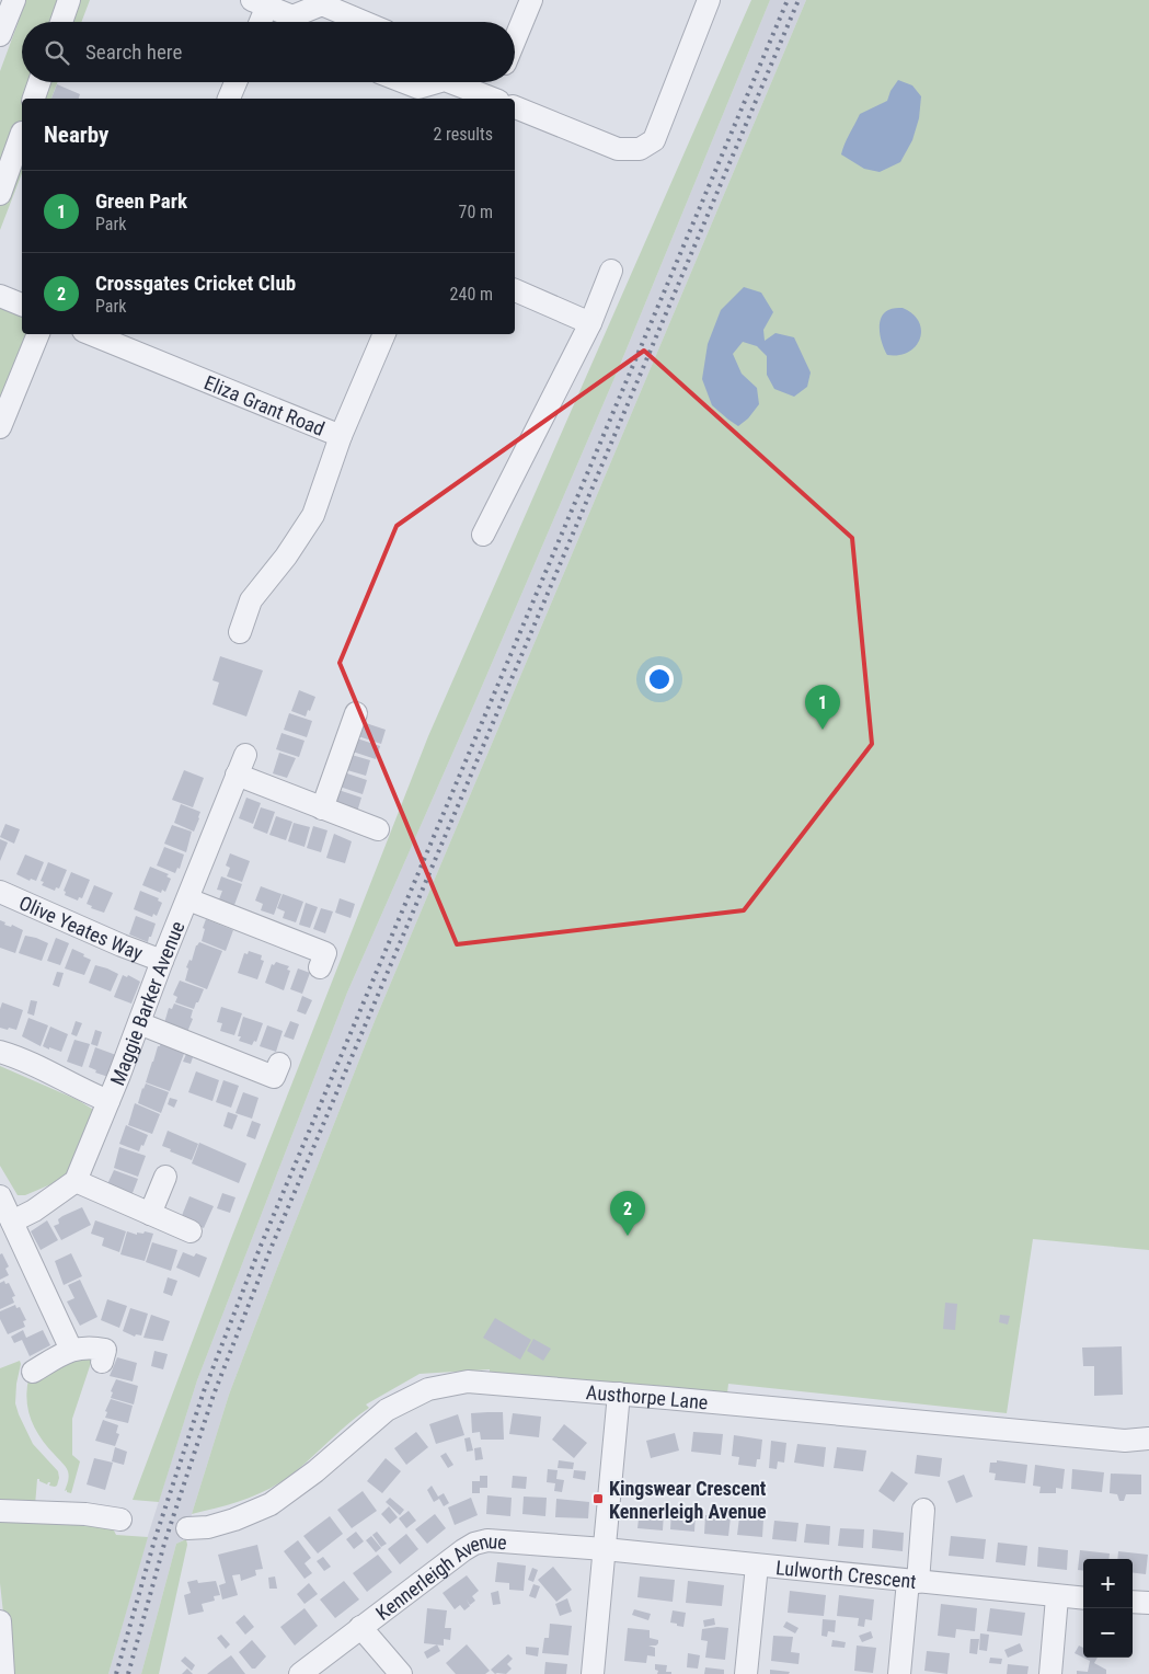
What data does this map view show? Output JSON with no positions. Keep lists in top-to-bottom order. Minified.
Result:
{"streets":{"street":["Eliza Grant Road","Olive Yeates Way","Maggie Barker Avenue","Austhorpe Lane","Lulworth Crescent","Kennerleigh Avenue"]},"crossings":[["Olive Yeates Way","Maggie Barker Avenue"],["Lulworth Crescent","Kennerleigh Avenue"]],"places":{"transit":["Kingswear Crescent Kennerleigh Avenue"]},"page":{"search":"Search here","heading":["Nearby","2 results"],"list":[{"mark":"1","name":"Green Park","note":"Park","value":"70 m"},{"mark":"2","name":"Crossgates Cricket Club","note":"Park","value":"240 m"}],"pins":["1","2"],"map_buttons":["+","−"]}}
